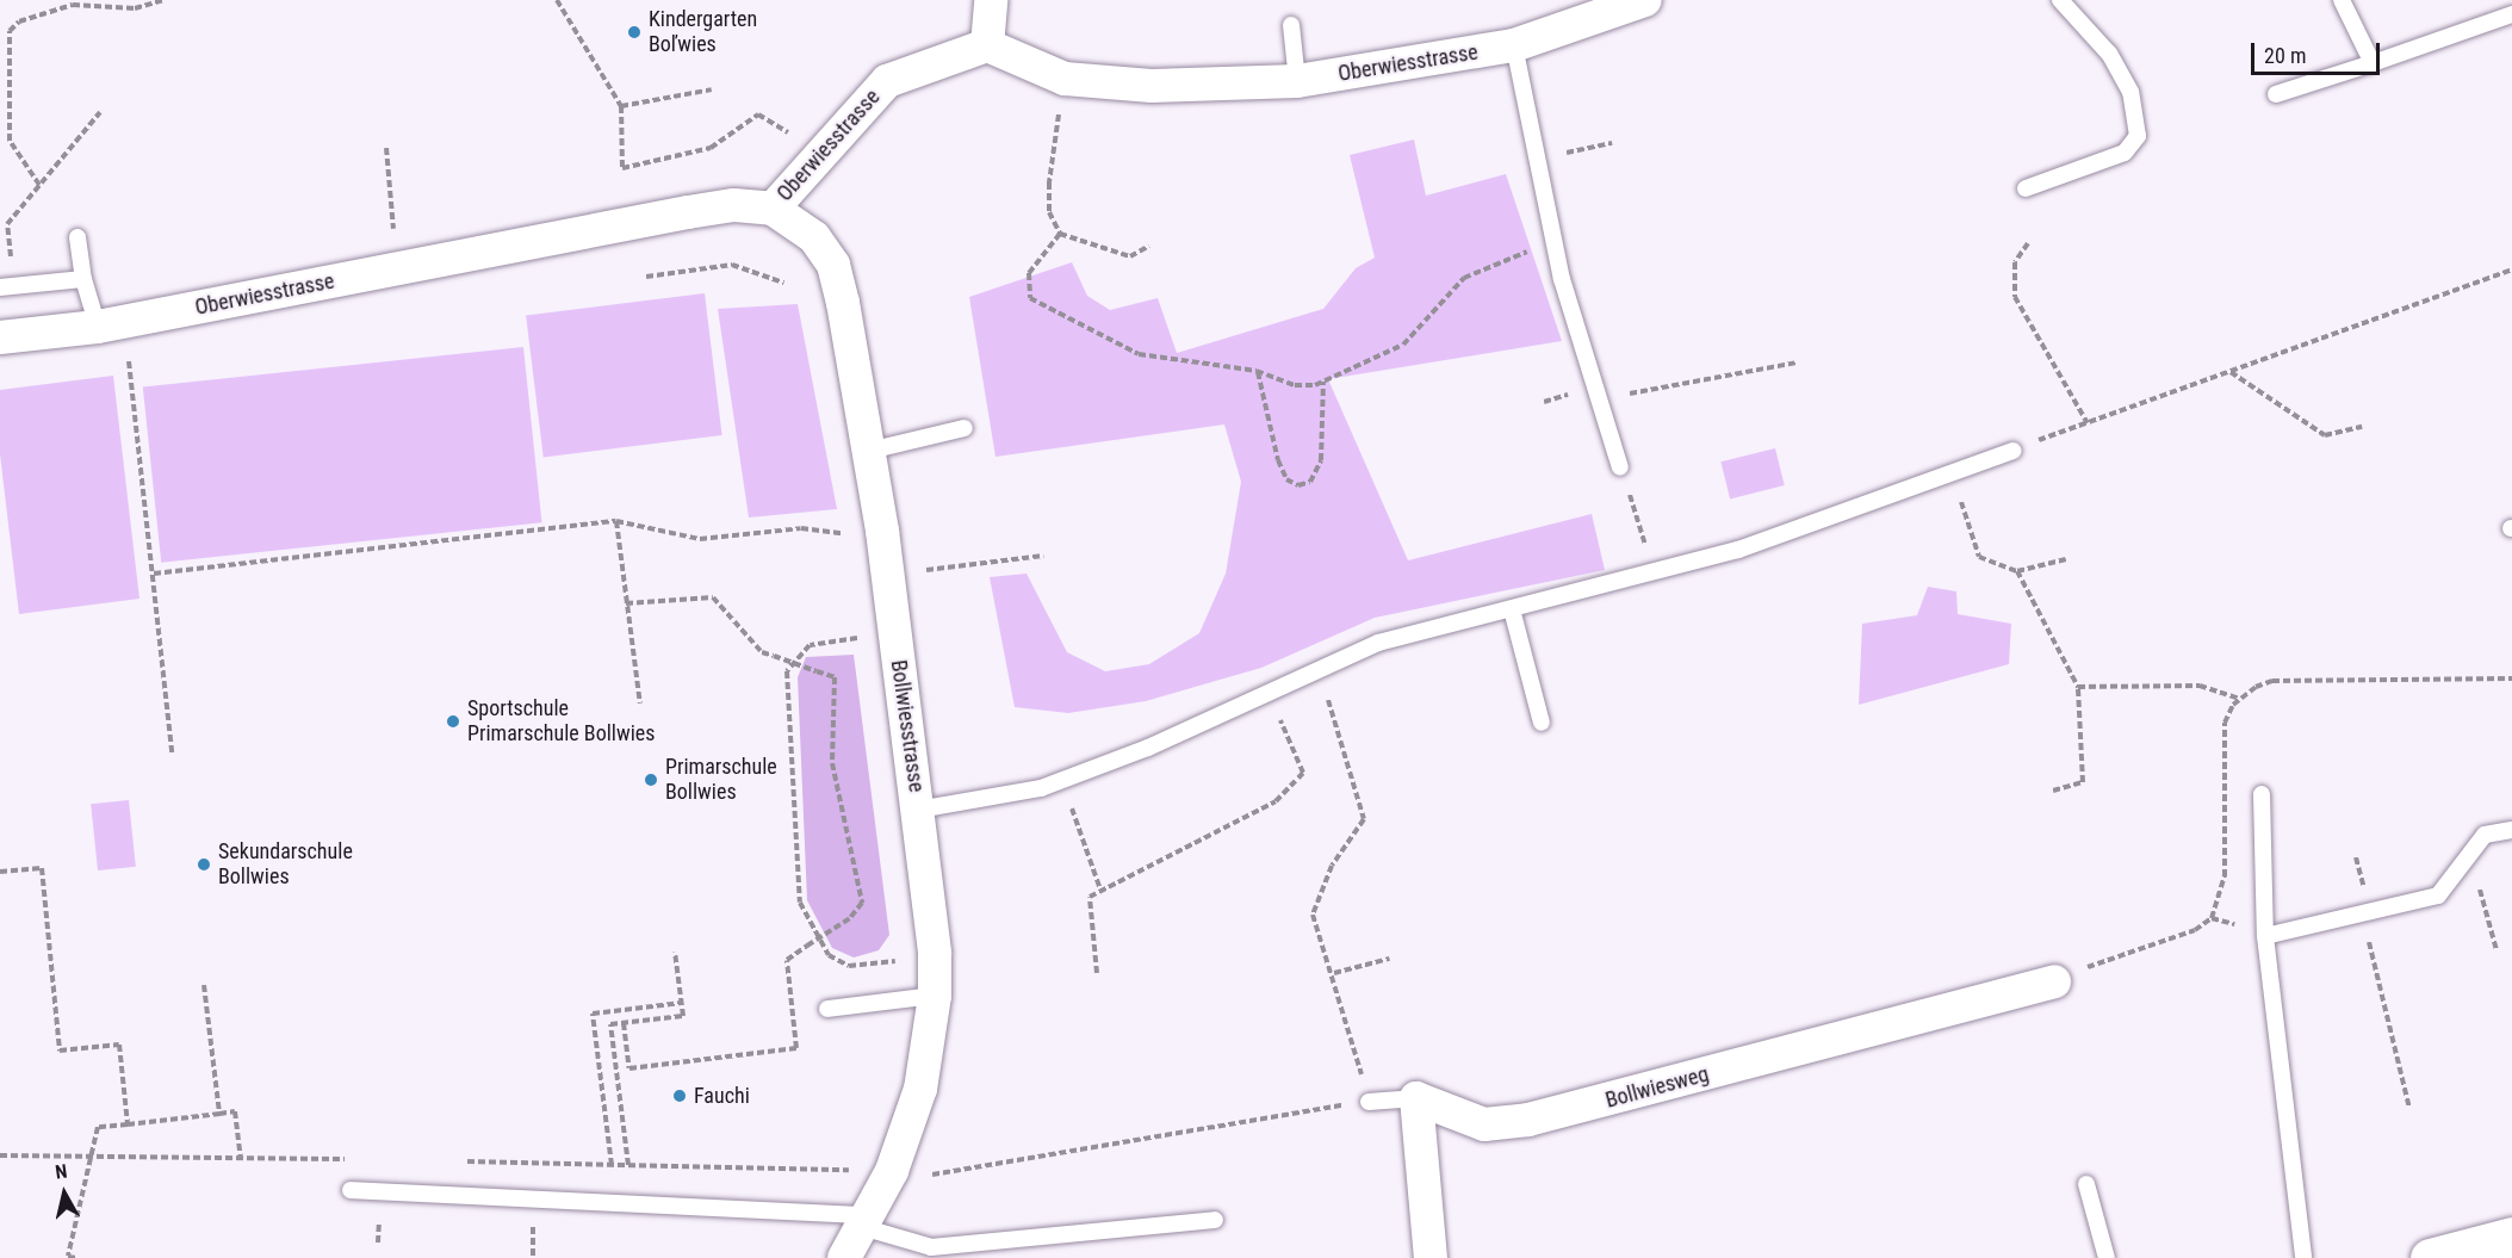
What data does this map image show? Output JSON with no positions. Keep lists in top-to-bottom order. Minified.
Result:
{"streets":{"street":["Oberwiesstrasse","Bollwiesstrasse","Bollwiesweg"]},"crossings":[["Oberwiesstrasse","Bollwiesstrasse"]],"places":["Kindergarten Boľwies","Sportschule Primarschule Bollwies","Primarschule Bollwies","Sekundarschule Bollwies","Fauchi"],"scale_bar":"20 m","north":"top"}
